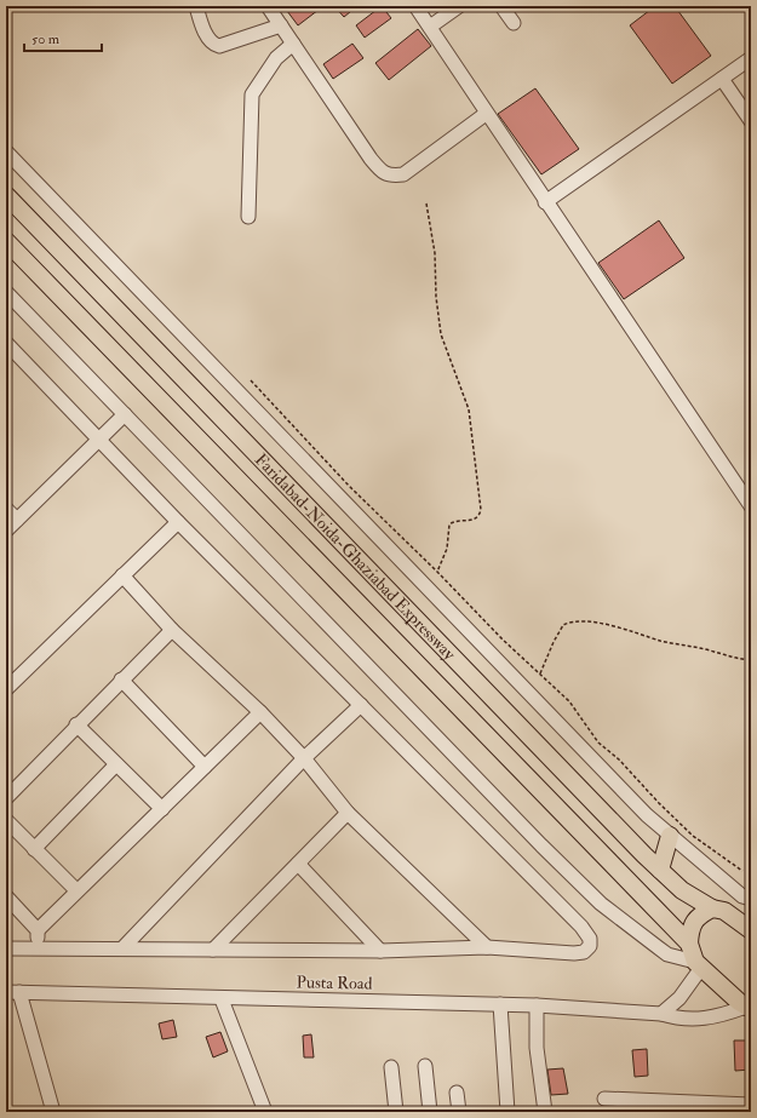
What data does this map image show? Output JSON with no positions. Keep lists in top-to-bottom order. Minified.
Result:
{"streets":{"main road":["Faridabad-Noida-Ghaziabad Expressway"],"street":["Pusta Road"]},"crossings":[["Faridabad-Noida-Ghaziabad Expressway","Pusta Road"]],"scale_bar":"50 m"}
